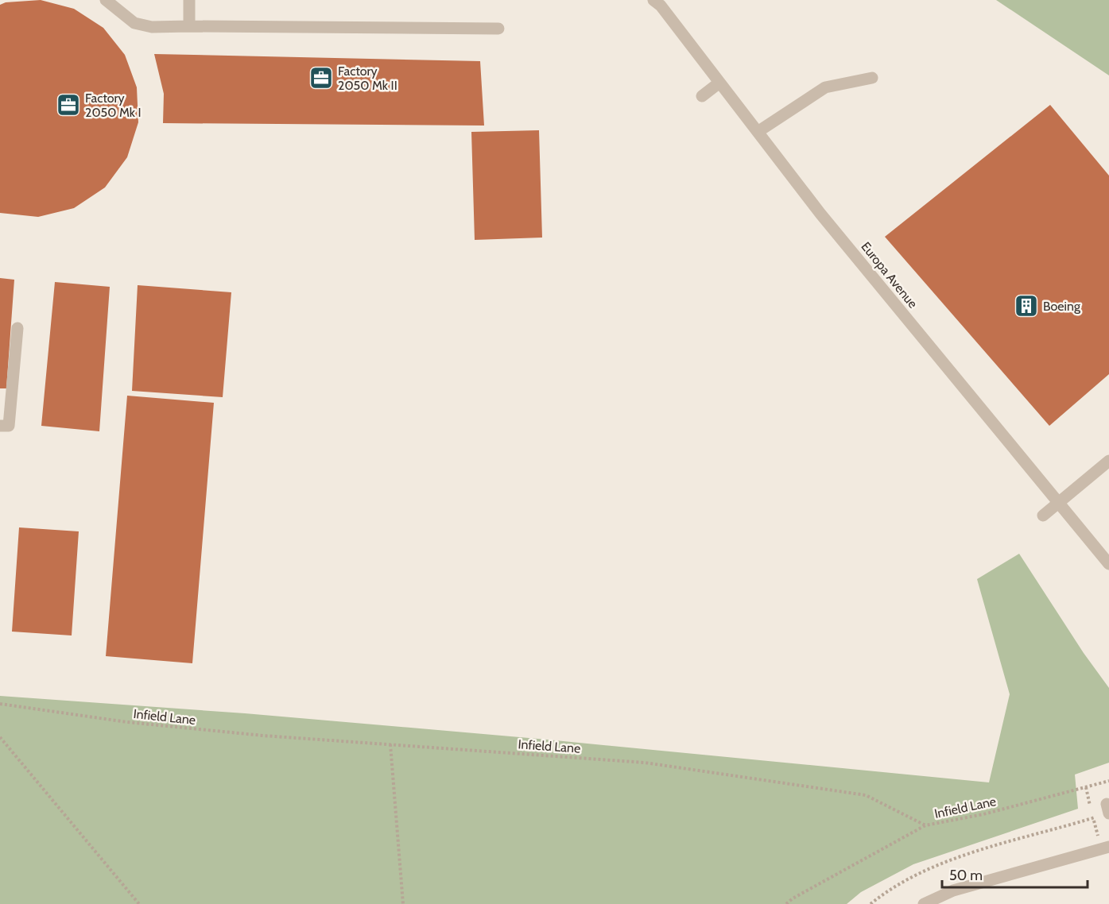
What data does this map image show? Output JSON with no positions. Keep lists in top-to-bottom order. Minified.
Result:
{"streets":{"street":["Europa Avenue"],"path":["Infield Lane"]},"places":{"office":["Factory 2050 Mk II","Factory 2050 Mk I"],"building":["Boeing"]},"scale_bar":"50 m"}
